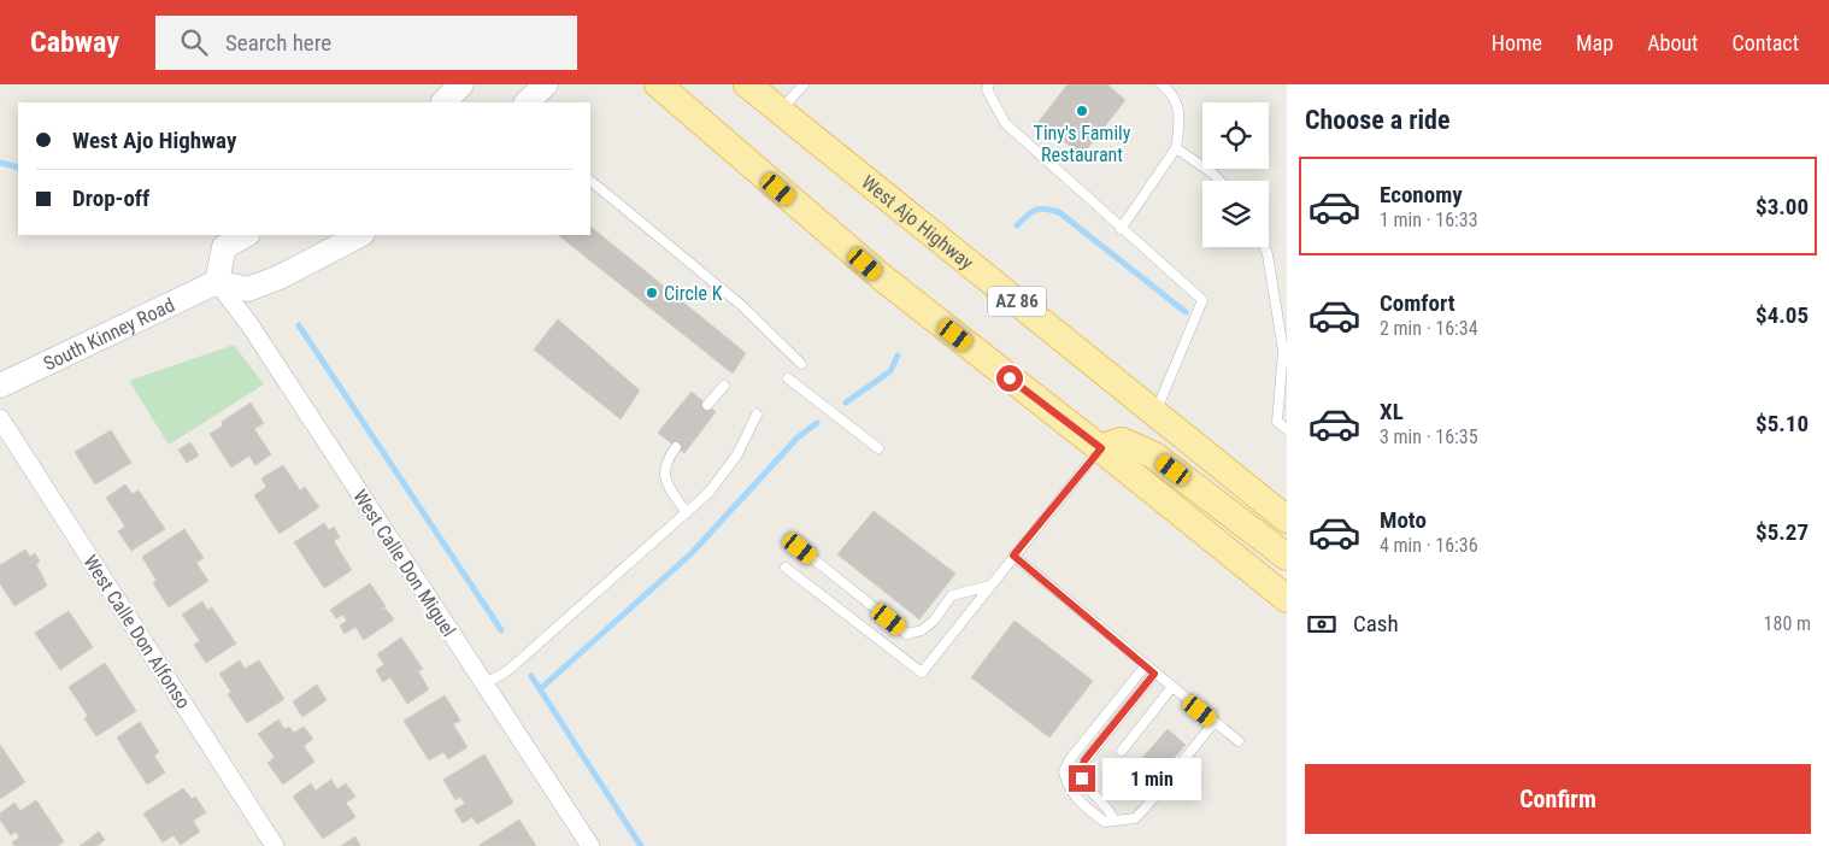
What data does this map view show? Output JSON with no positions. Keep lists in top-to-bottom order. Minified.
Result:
{"streets":{"main road":["West Ajo Highway","AZ 86","South Kinney Road"],"street":["West Calle Don Miguel","West Calle Don Alfonso"]},"crossings":[["South Kinney Road","West Calle Don Miguel"]],"places":["Tiny's Family Restaurant","Circle K"],"page":{"header":"Cabway","search":"Search here","nav":["Home","Map","About","Contact"],"heading":"Choose a ride","banner":["West Ajo Highway","Drop-off"],"list":[{"name":"Economy","note":"1 min · 16:33","value":"$3.00"},{"name":"Comfort","note":"2 min · 16:34","value":"$4.05"},{"name":"XL","note":"3 min · 16:35","value":"$5.10"},{"name":"Moto","note":"4 min · 16:36","value":"$5.27"}],"pay":["Cash","180 m"],"buttons":"Confirm","bubble":"1 min"}}
